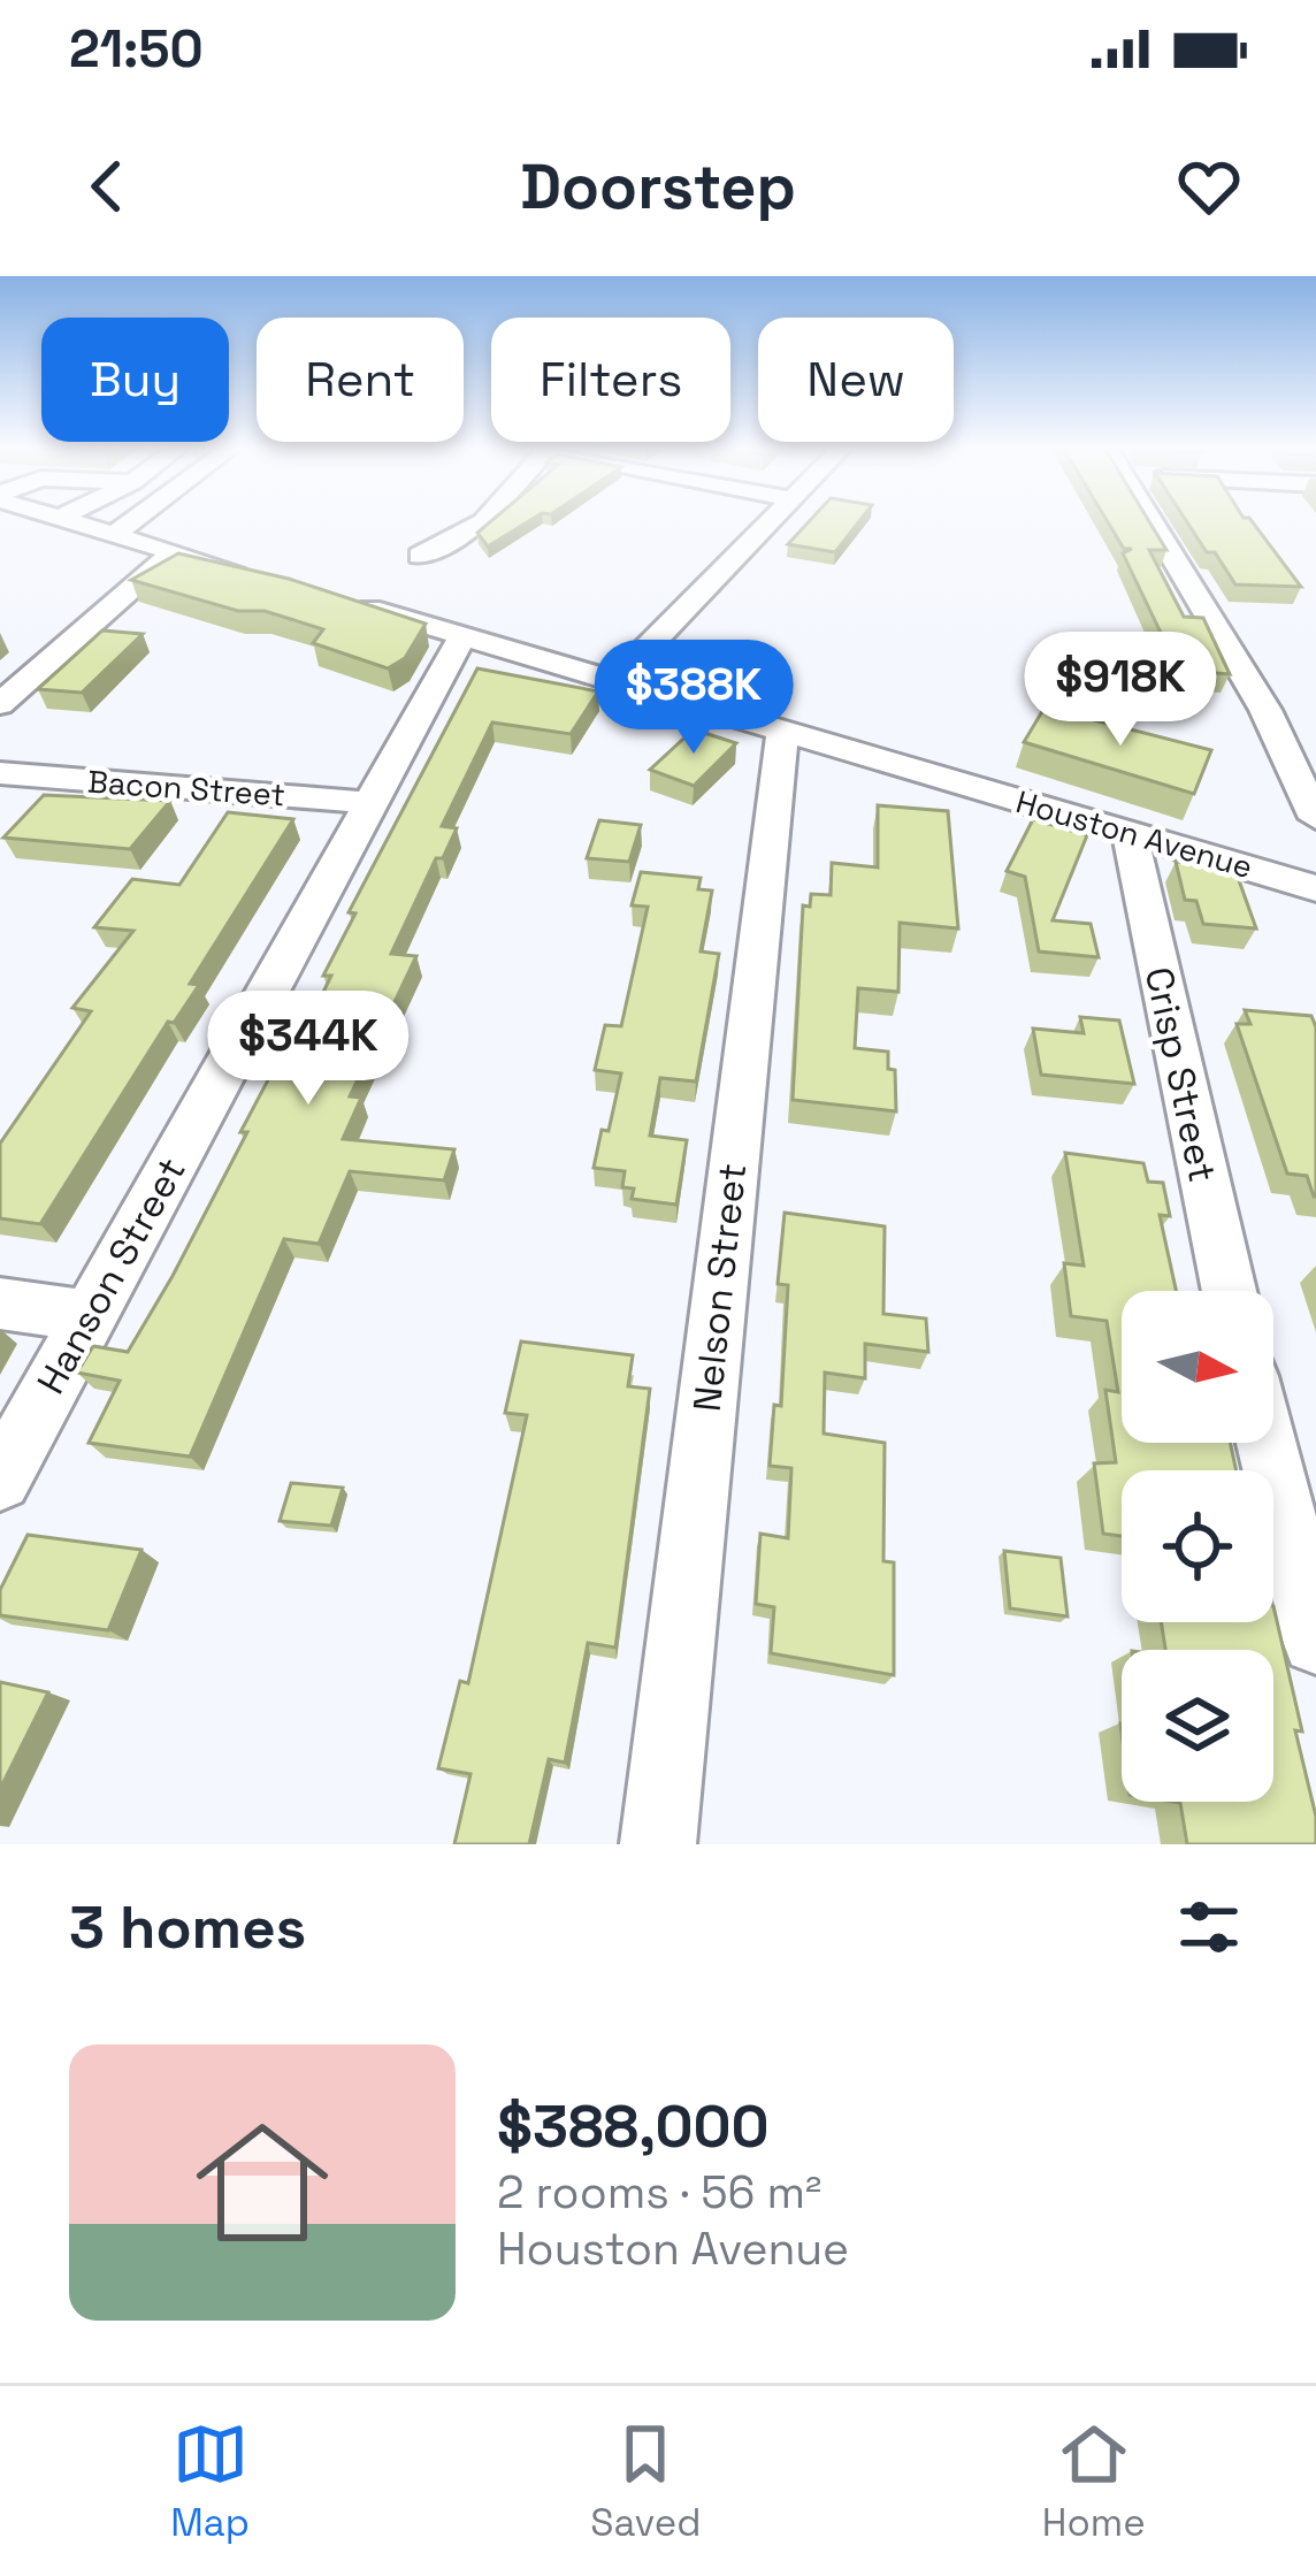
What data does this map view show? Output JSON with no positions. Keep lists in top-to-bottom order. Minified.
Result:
{"streets":{"street":["Bacon Street","Houston Avenue","Crisp Street","Hanson Street","Nelson Street"]},"crossings":[["Bacon Street","Hanson Street"],["Houston Avenue","Crisp Street"],["Houston Avenue","Hanson Street"],["Houston Avenue","Nelson Street"]],"north":"right","page":{"status":"21:50","header":"Doorstep","chip":["Buy","Rent","Filters","New"],"price":["$918K","$388K","$344K"],"heading":"3 homes","list":[{"name":"$388,000","note":"2 rooms · 56 m² · Houston Avenue"}],"tabs":["Map","Saved","Home"]}}
